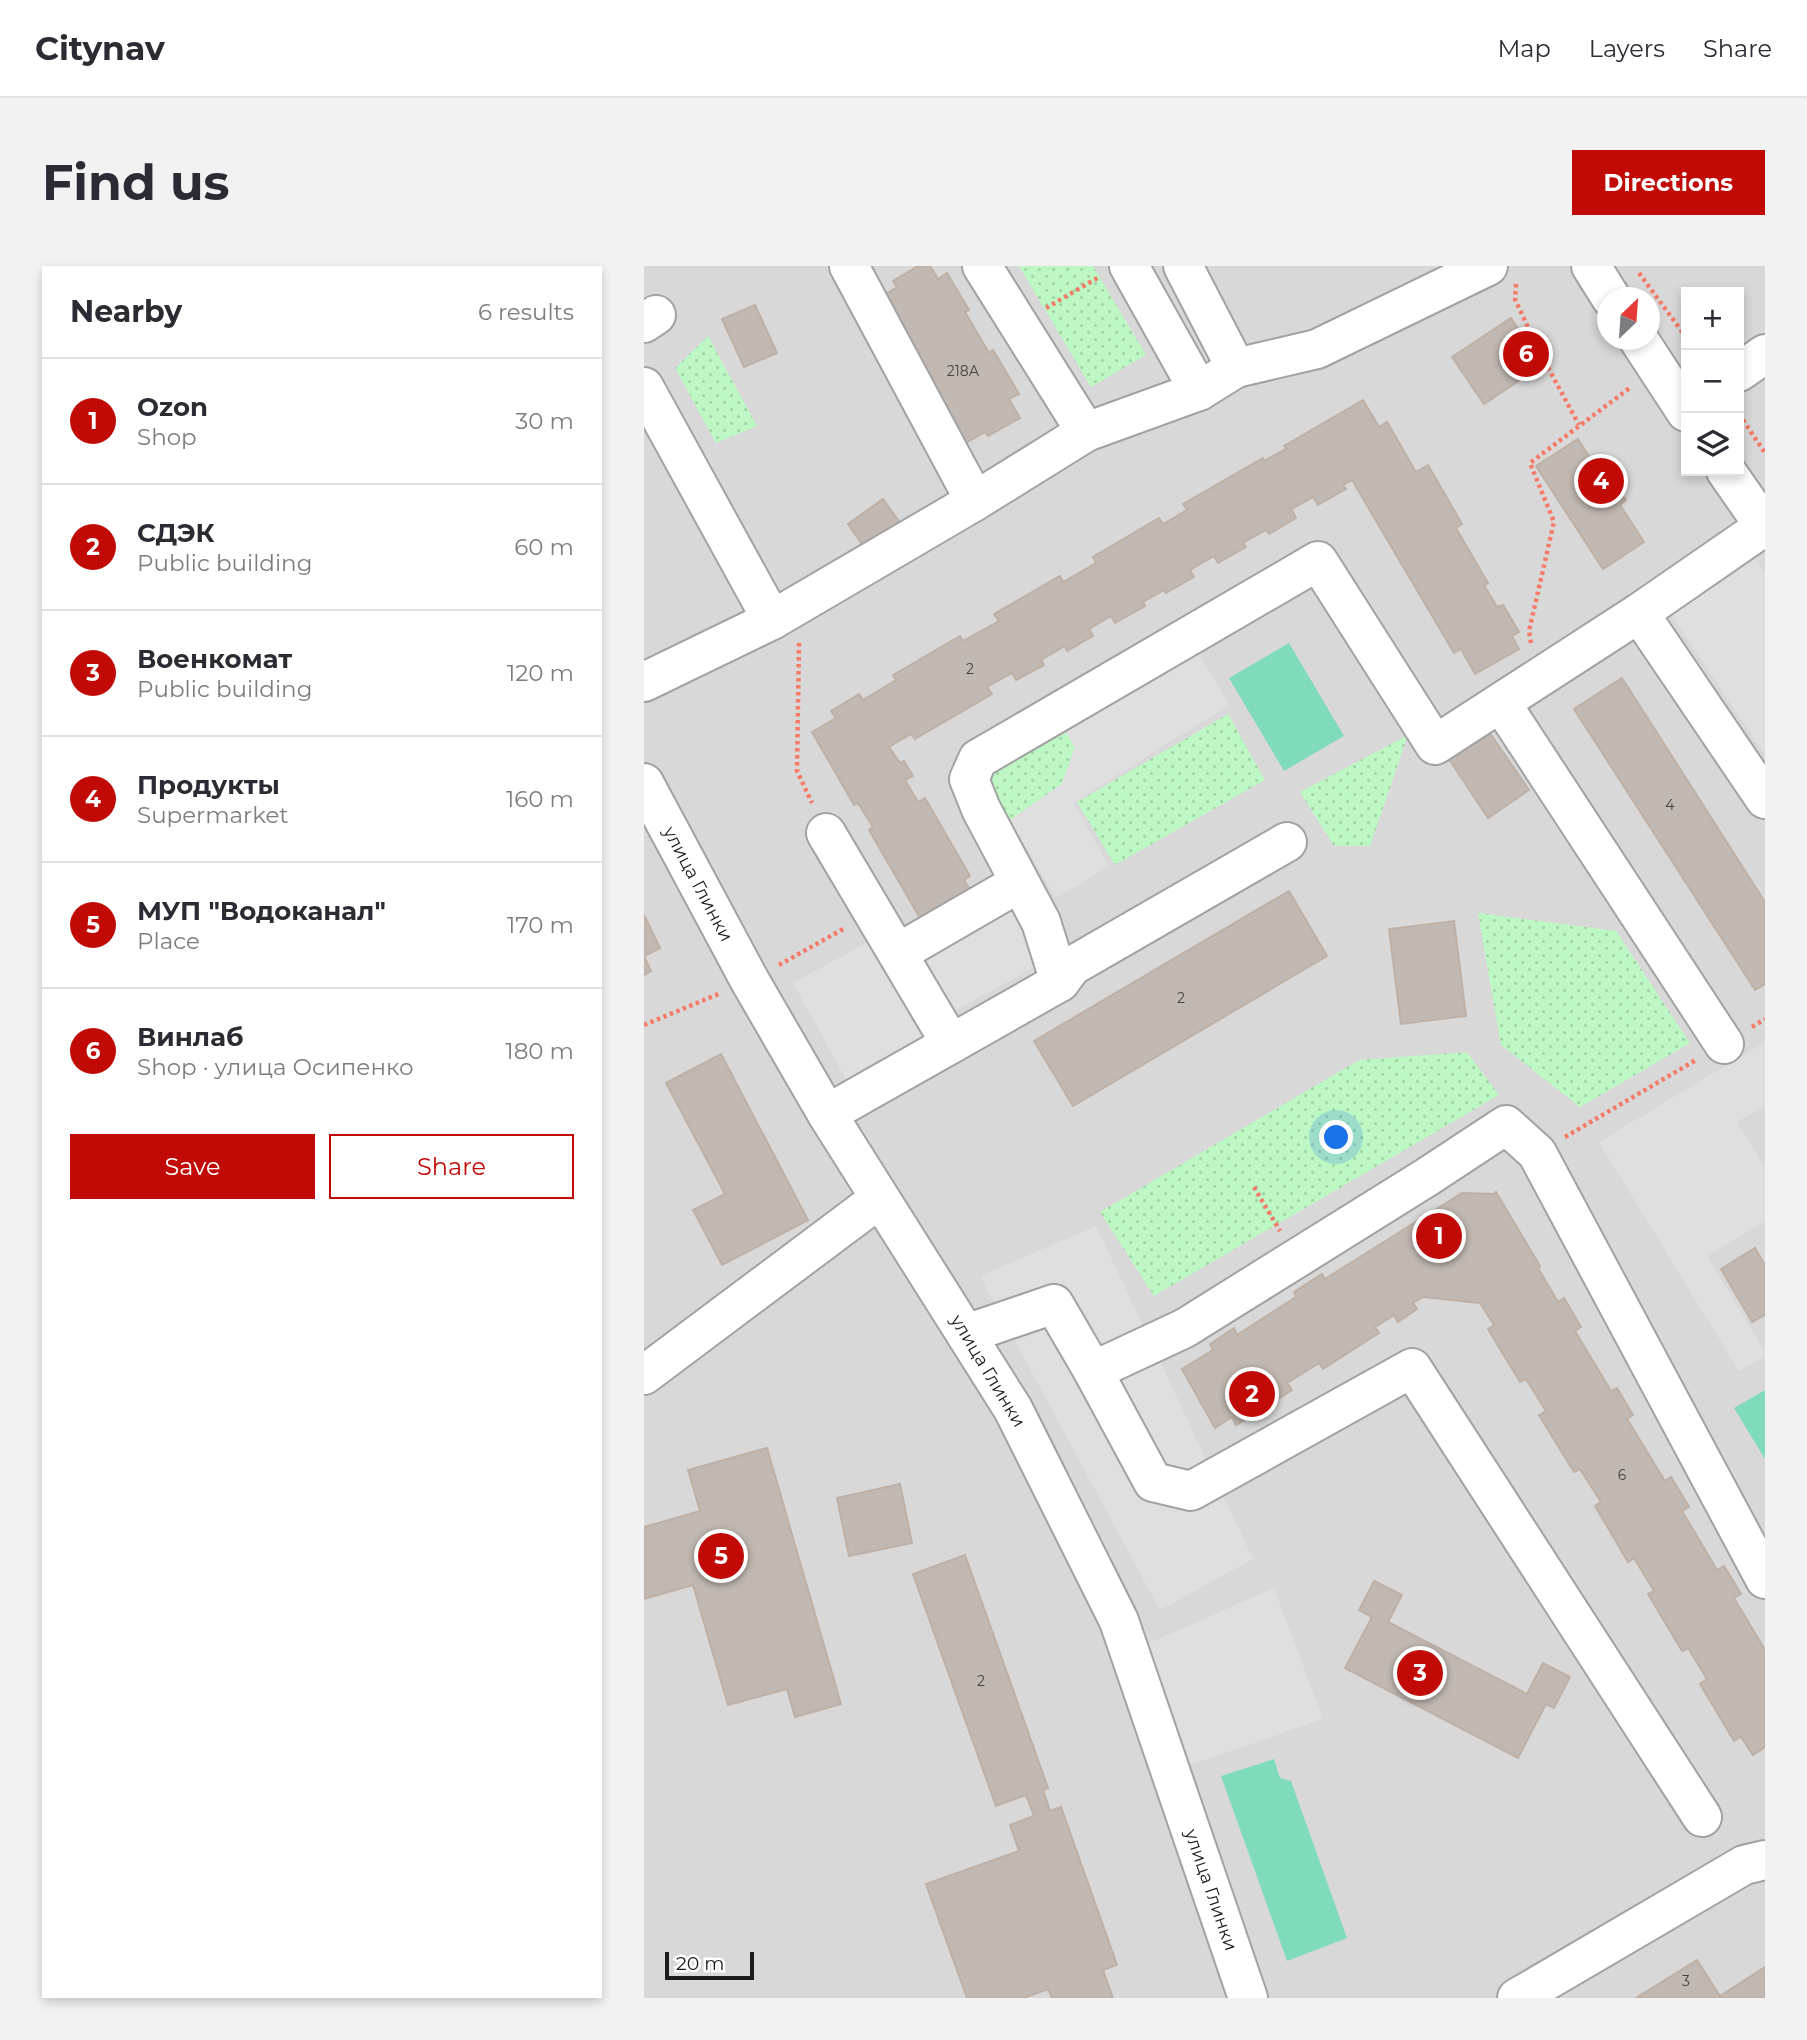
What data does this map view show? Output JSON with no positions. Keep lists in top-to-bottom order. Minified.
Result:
{"streets":{"street":["улица Глинки"]},"house_numbers":["218А","2","4","2","6","2","3"],"scale_bar":"20 m","north":"top right","page":{"header":"Citynav","nav":["Map","Layers","Share"],"buttons":["Directions",["Save","Share"]],"title":"Find us","heading":["Nearby","6 results"],"map_buttons":["+","−"],"pins":["6","4","1","2","5","3"],"list":[{"mark":"1","name":"Ozon","note":"Shop","value":"30 m"},{"mark":"2","name":"СДЭК","note":"Public building","value":"60 m"},{"mark":"3","name":"Военкомат","note":"Public building","value":"120 m"},{"mark":"4","name":"Продукты","note":"Supermarket","value":"160 m"},{"mark":"5","name":"МУП \"Водоканал\"","note":"Place","value":"170 m"},{"mark":"6","name":"Винлаб","note":"Shop · улица Осипенко","value":"180 m"}],"scale":"20 m"}}
